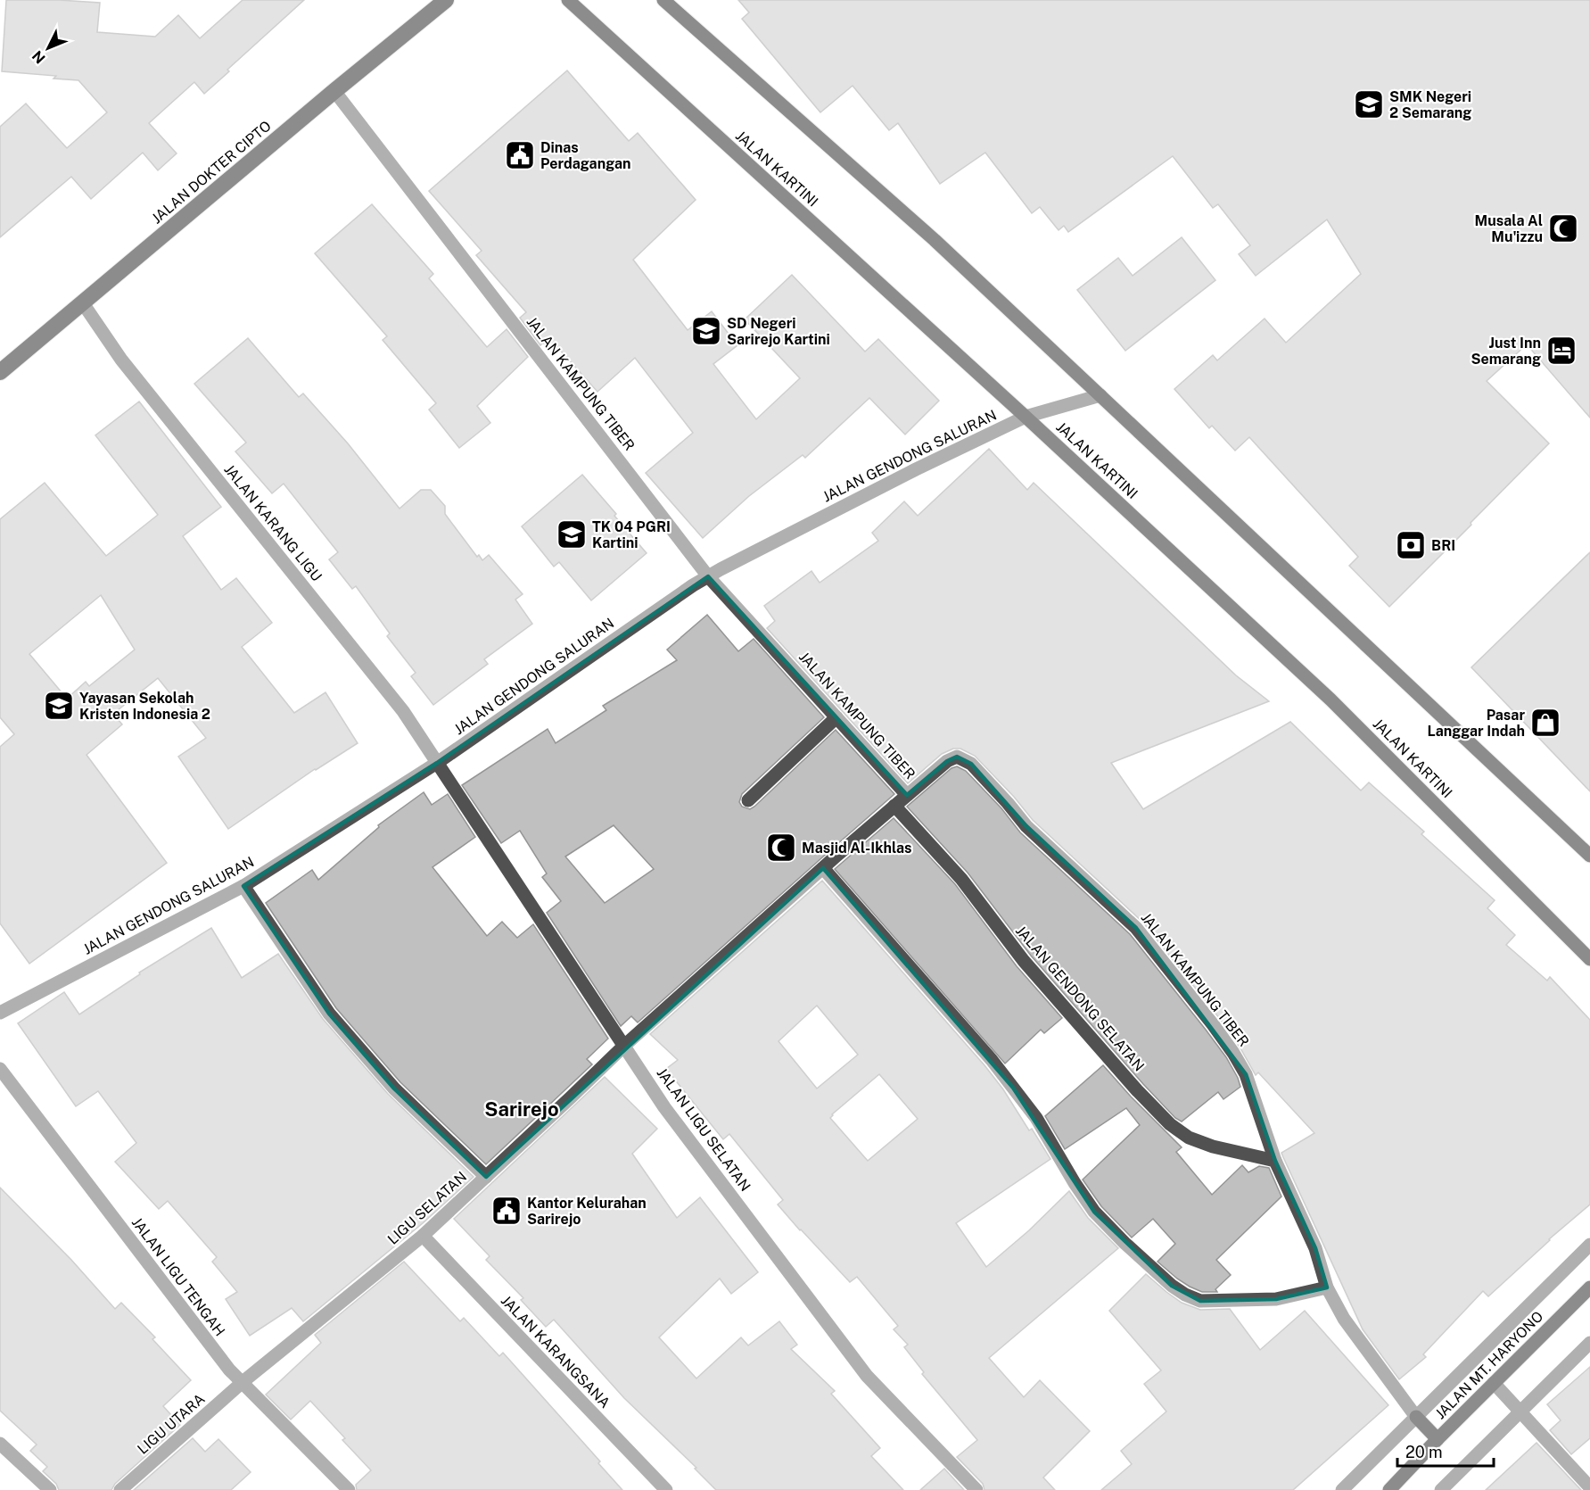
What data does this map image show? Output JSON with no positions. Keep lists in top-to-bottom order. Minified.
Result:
{"streets":{"highway":["JALAN DOKTER CIPTO"],"main road":["JALAN KARTINI","JALAN MT. HARYONO"],"street":["JALAN KAMPUNG TIBER","JALAN GENDONG SALURAN","JALAN KARANG LIGU","JALAN GENDONG SELATAN","JALAN LIGU SELATAN","LIGU SELATAN","JALAN LIGU TENGAH","JALAN KARANGSANA","LIGU UTARA"]},"crossings":[["JALAN KARTINI","JALAN GENDONG SALURAN"],["JALAN DOKTER CIPTO","JALAN KAMPUNG TIBER"],["JALAN DOKTER CIPTO","JALAN KARANG LIGU"],["JALAN KAMPUNG TIBER","JALAN GENDONG SALURAN"],["JALAN KAMPUNG TIBER","JALAN GENDONG SELATAN"],["JALAN GENDONG SALURAN","JALAN KARANG LIGU"],["JALAN GENDONG SALURAN","JALAN LIGU SELATAN"],["JALAN KARANG LIGU","JALAN LIGU SELATAN"],["JALAN LIGU SELATAN","LIGU SELATAN"],["LIGU SELATAN","JALAN LIGU TENGAH"],["LIGU SELATAN","JALAN KARANGSANA"],["LIGU SELATAN","LIGU UTARA"],["JALAN LIGU TENGAH","LIGU UTARA"]],"districts":["Sarirejo"],"places":{"school or university":["SMK Negeri 2 Semarang","SD Negeri Sarirejo Kartini","TK 04 PGRI Kartini","Yayasan Sekolah Kristen Indonesia 2"],"public building":["Dinas Perdagangan","Kantor Kelurahan Sarirejo"],"mosque":["Musala Al Mu'izzu","Masjid Al-Ikhlas"],"hotel":["Just Inn Semarang"],"bank":["BRI"],"shop":["Pasar Langgar Indah"]},"scale_bar":"20 m","north":"bottom left"}
